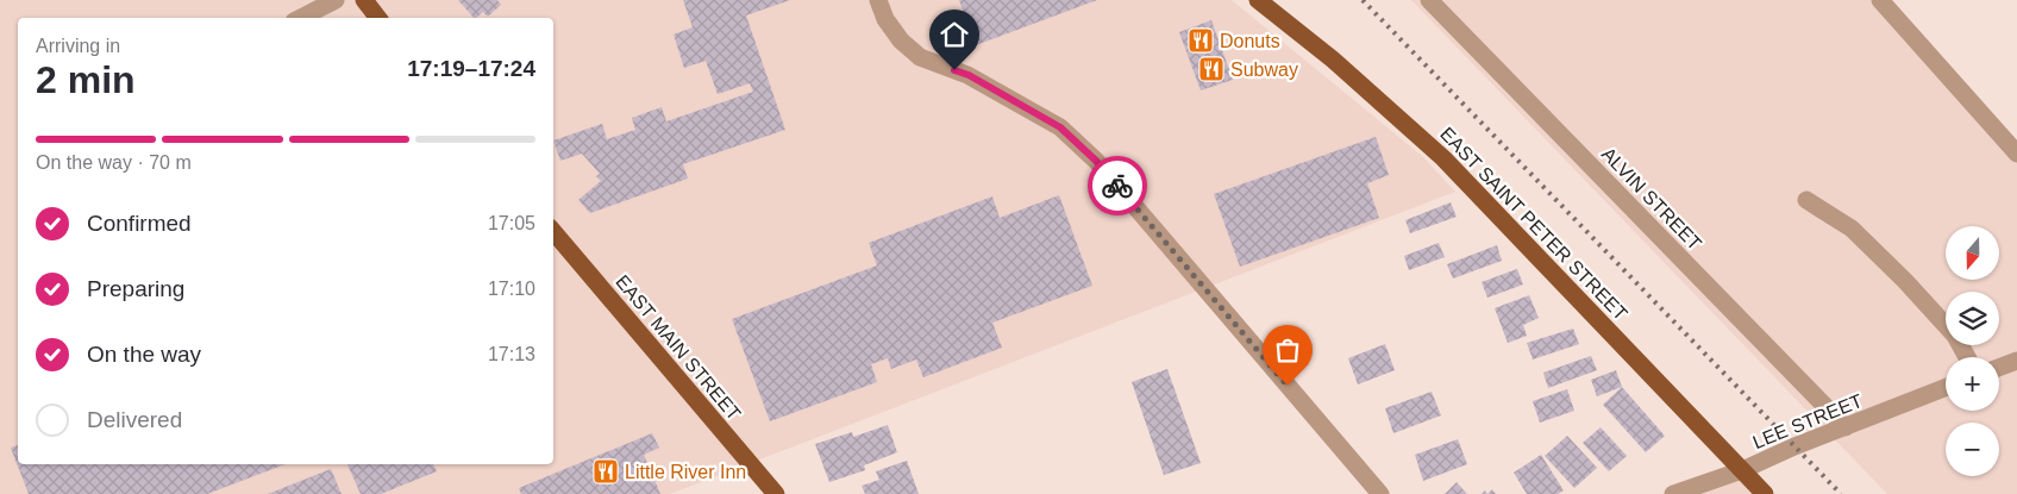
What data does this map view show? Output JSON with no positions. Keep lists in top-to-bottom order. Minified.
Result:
{"streets":{"main road":["EAST SAINT PETER STREET","EAST MAIN STREET"],"street":["ALVIN STREET","LEE STREET"]},"crossings":[["ALVIN STREET","LEE STREET"],["EAST SAINT PETER STREET","LEE STREET"]],"places":{"restaurant":["Donuts","Subway","Little River Inn"]},"north":"bottom","page":{"heading":["2 min","Arriving in","17:19–17:24"],"bar":"On the way · 70 m","list":[["Confirmed","17:05"],["Preparing","17:10"],["On the way","17:13"],"Delivered"],"map_buttons":["+","−"]}}
